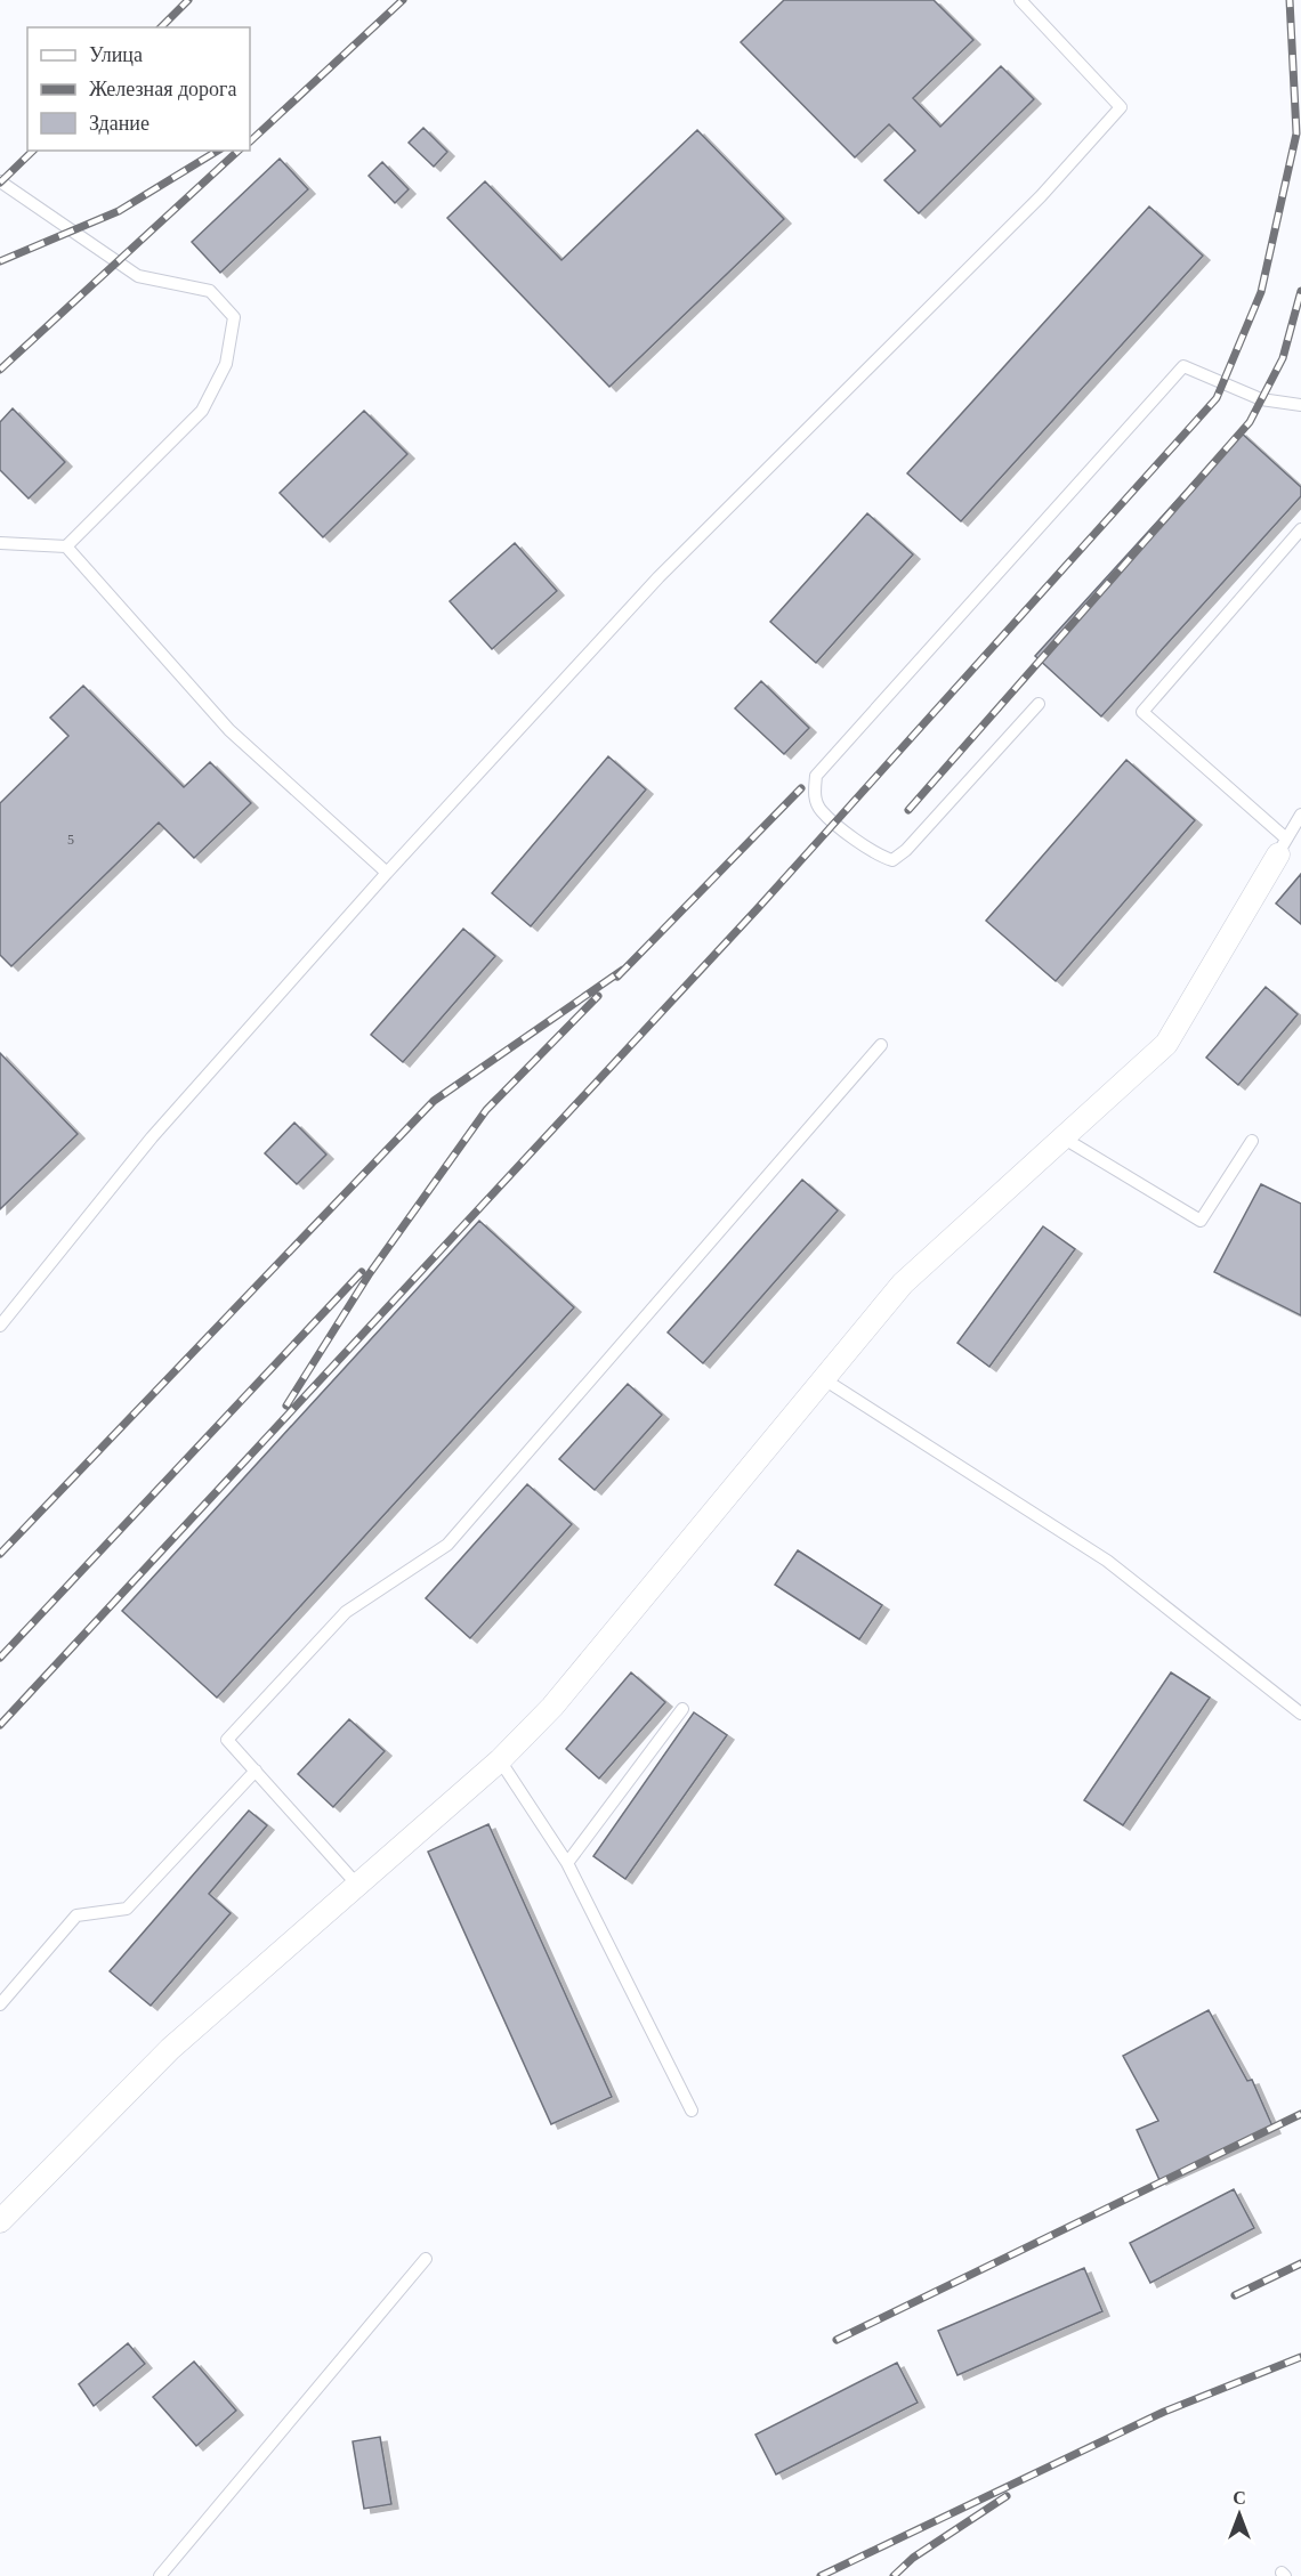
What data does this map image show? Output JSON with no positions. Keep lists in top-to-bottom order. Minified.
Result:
{"house_numbers":["5"],"legend":["Улица","Железная дорога","Здание"],"north":"top"}
